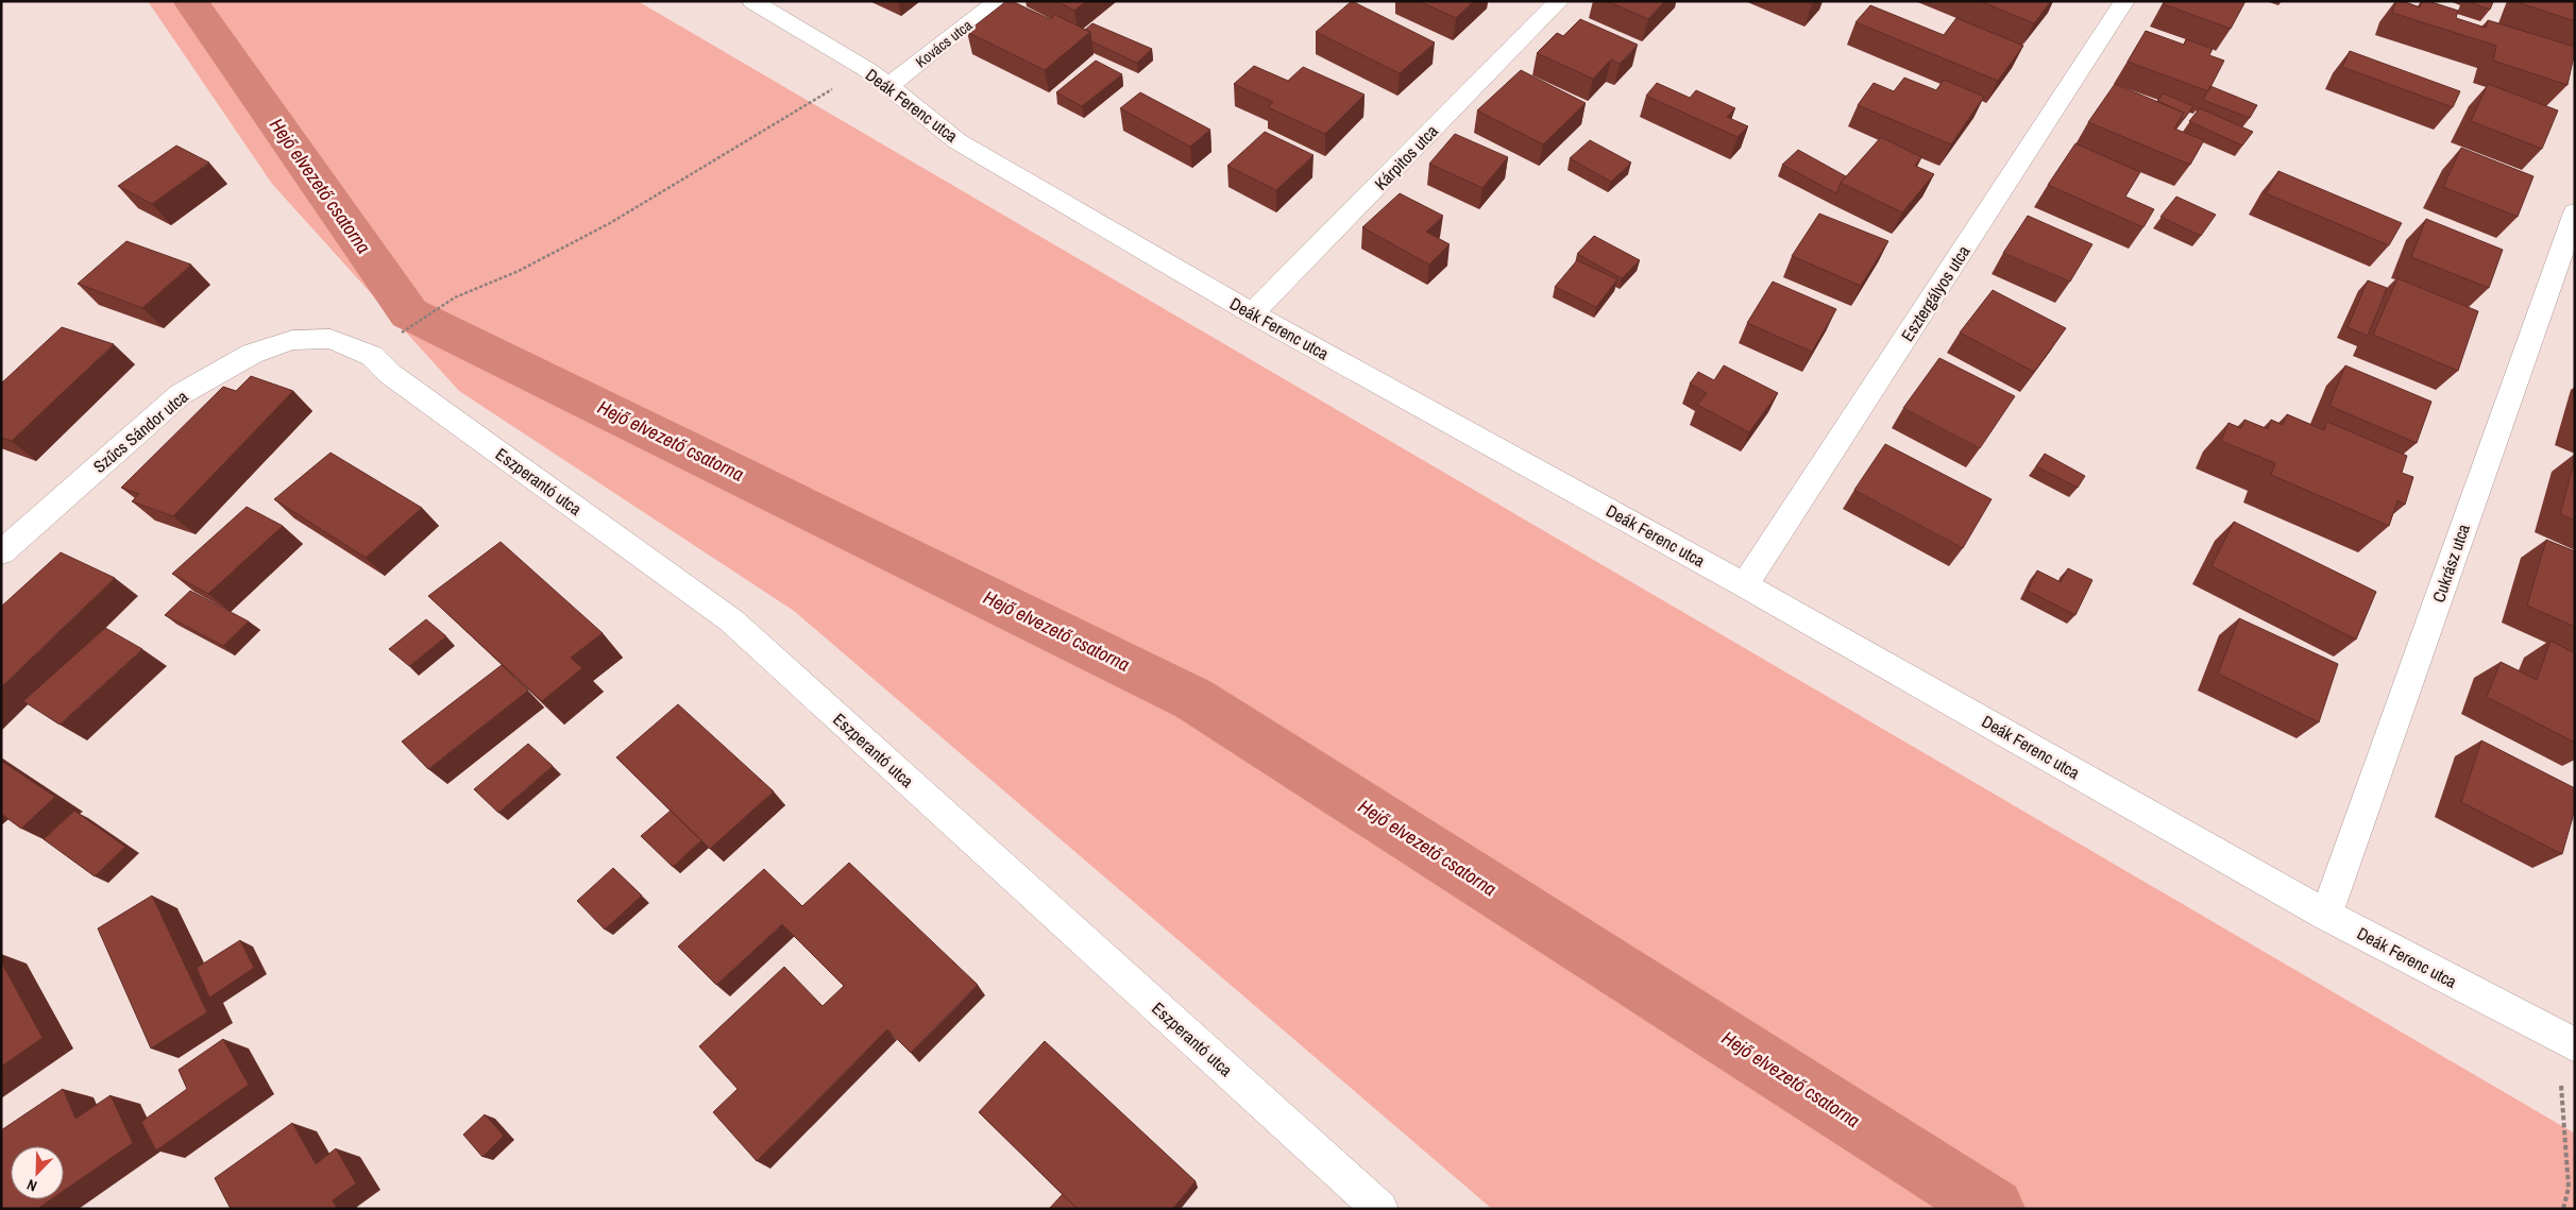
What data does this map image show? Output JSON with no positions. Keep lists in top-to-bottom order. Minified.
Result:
{"streets":{"street":["Kovács utca","Deák Ferenc utca","Kárpitos utca","Esztergályos utca","Szűcs Sándor utca","Eszperantó utca","Cukrász utca"]},"crossings":[["Kovács utca","Deák Ferenc utca"],["Deák Ferenc utca","Kárpitos utca"],["Deák Ferenc utca","Esztergályos utca"],["Deák Ferenc utca","Cukrász utca"],["Szűcs Sándor utca","Eszperantó utca"]],"water":["Hejő elvezető csatorna"],"north":"bottom left"}
